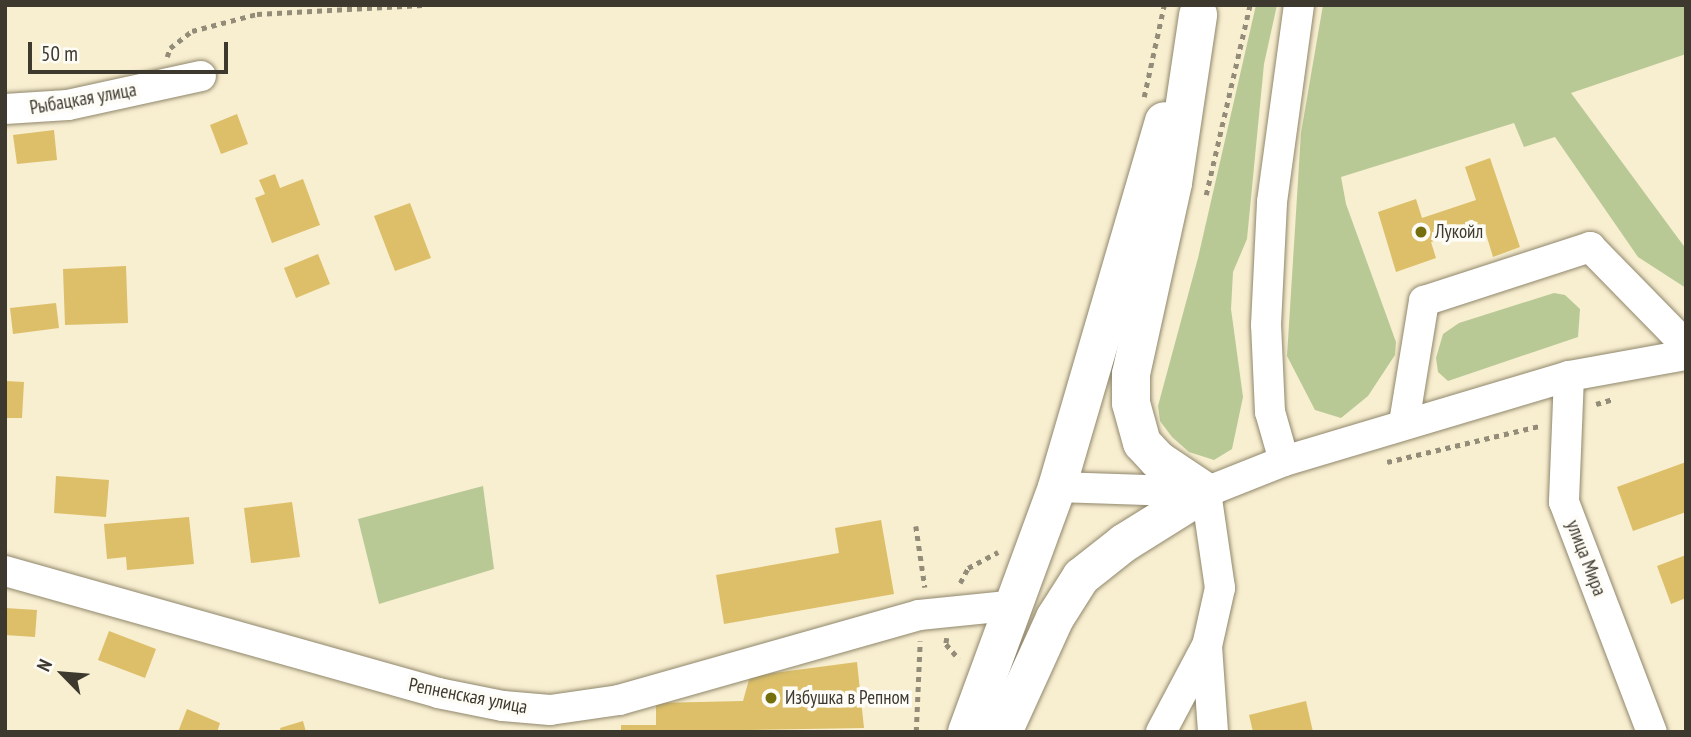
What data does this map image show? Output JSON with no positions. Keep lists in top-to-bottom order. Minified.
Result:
{"streets":{"street":["Рыбацкая улица","улица Мира","Репненская улица"]},"places":["Лукойл","Избушка в Репном"],"scale_bar":"50 m","north":"top left"}
